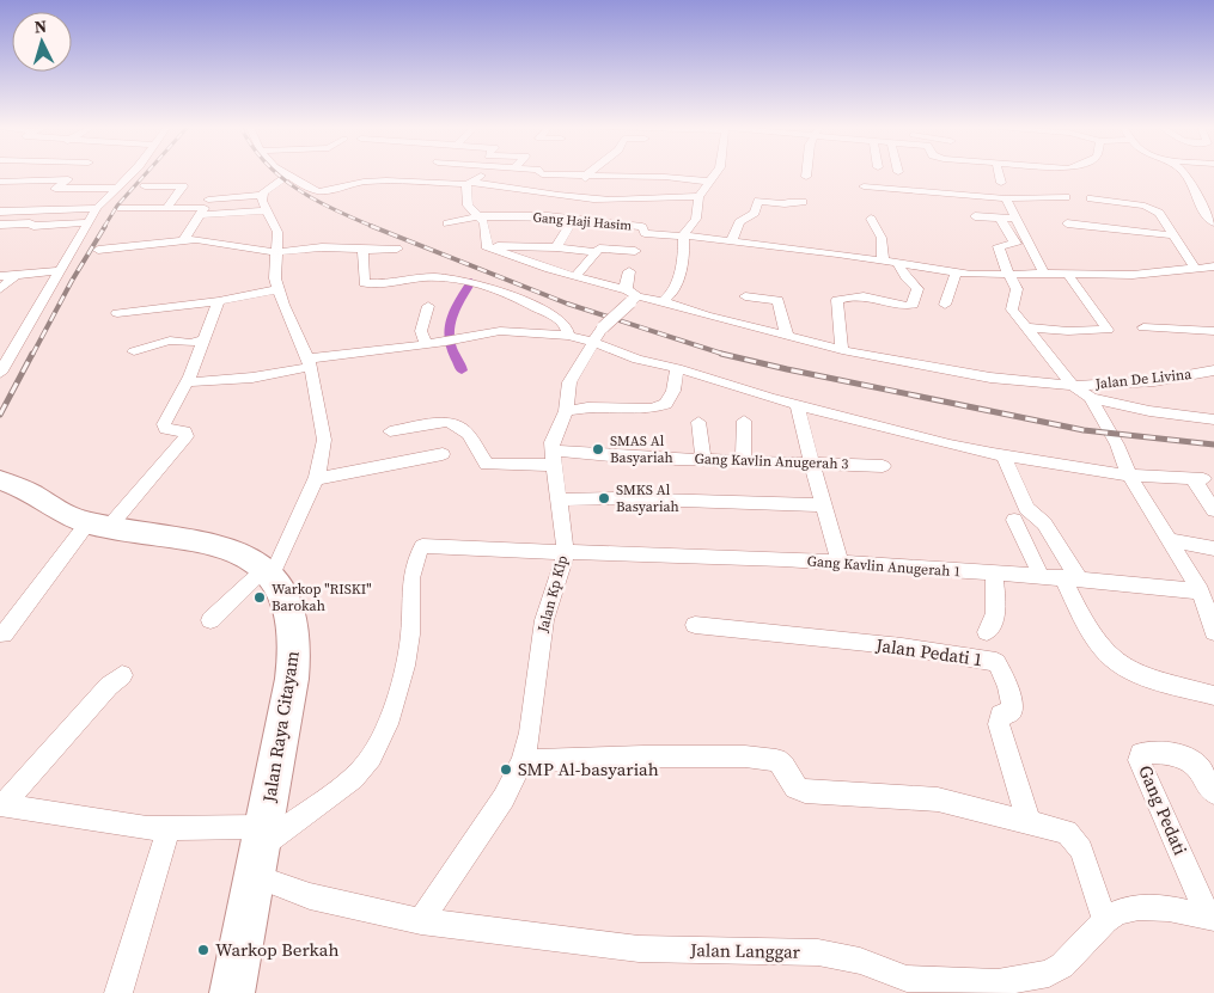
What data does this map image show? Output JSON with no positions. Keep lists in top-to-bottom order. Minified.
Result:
{"streets":{"main road":["Jalan Raya Citayam"],"street":["Gang Haji Hasim","Jalan De Livina","Gang Kavlin Anugerah 3","Gang Kavlin Anugerah 1","Jalan Kp Klp","Jalan Pedati 1","Gang Pedati","Jalan Langgar"]},"crossings":[["Gang Kavlin Anugerah 3","Jalan Kp Klp"],["Gang Kavlin Anugerah 1","Jalan Kp Klp"],["Gang Kavlin Anugerah 1","Jalan Raya Citayam"],["Gang Kavlin Anugerah 1","Jalan Langgar"],["Jalan Kp Klp","Jalan Langgar"],["Jalan Raya Citayam","Jalan Langgar"],["Gang Pedati","Jalan Langgar"]],"places":["SMAS Al Basyariah","SMKS Al Basyariah","Warkop \"RISKI\" Barokah","SMP Al-basyariah","Warkop Berkah"],"north":"top"}
